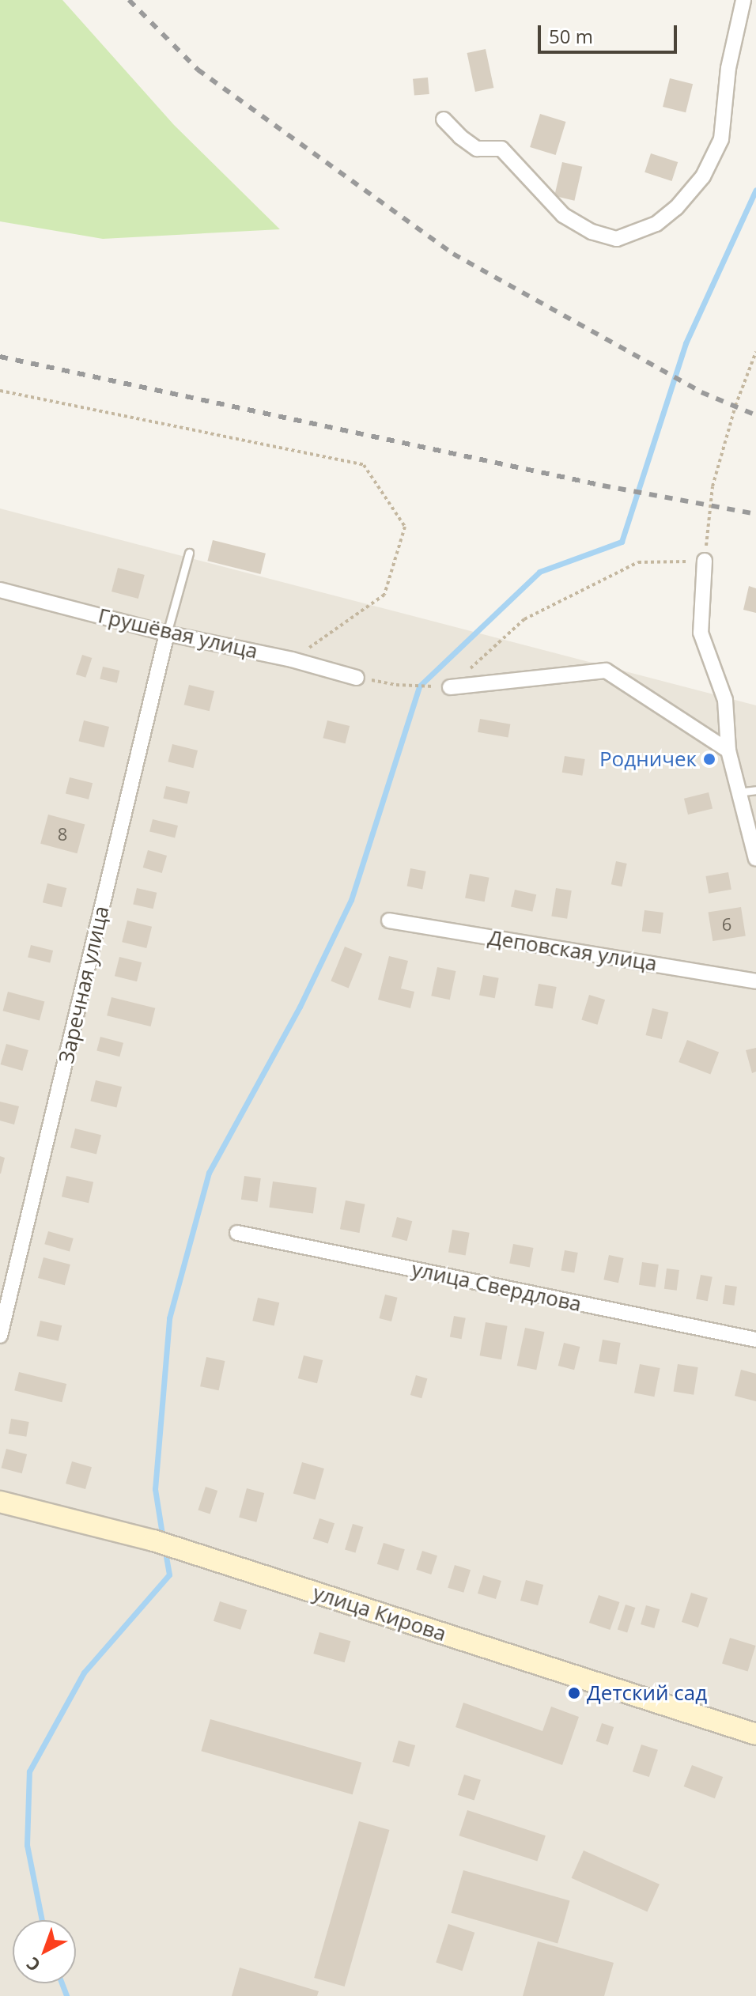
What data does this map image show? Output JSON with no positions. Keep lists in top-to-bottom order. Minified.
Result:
{"streets":{"street":["Грушёвая улица","Деповская улица","Заречная улица","улица Свердлова","улица Кирова"]},"crossings":[["Грушёвая улица","Заречная улица"]],"places":["Родничек","Детский сад"],"house_numbers":["8","6"],"scale_bar":"50 m","north":"bottom left"}
